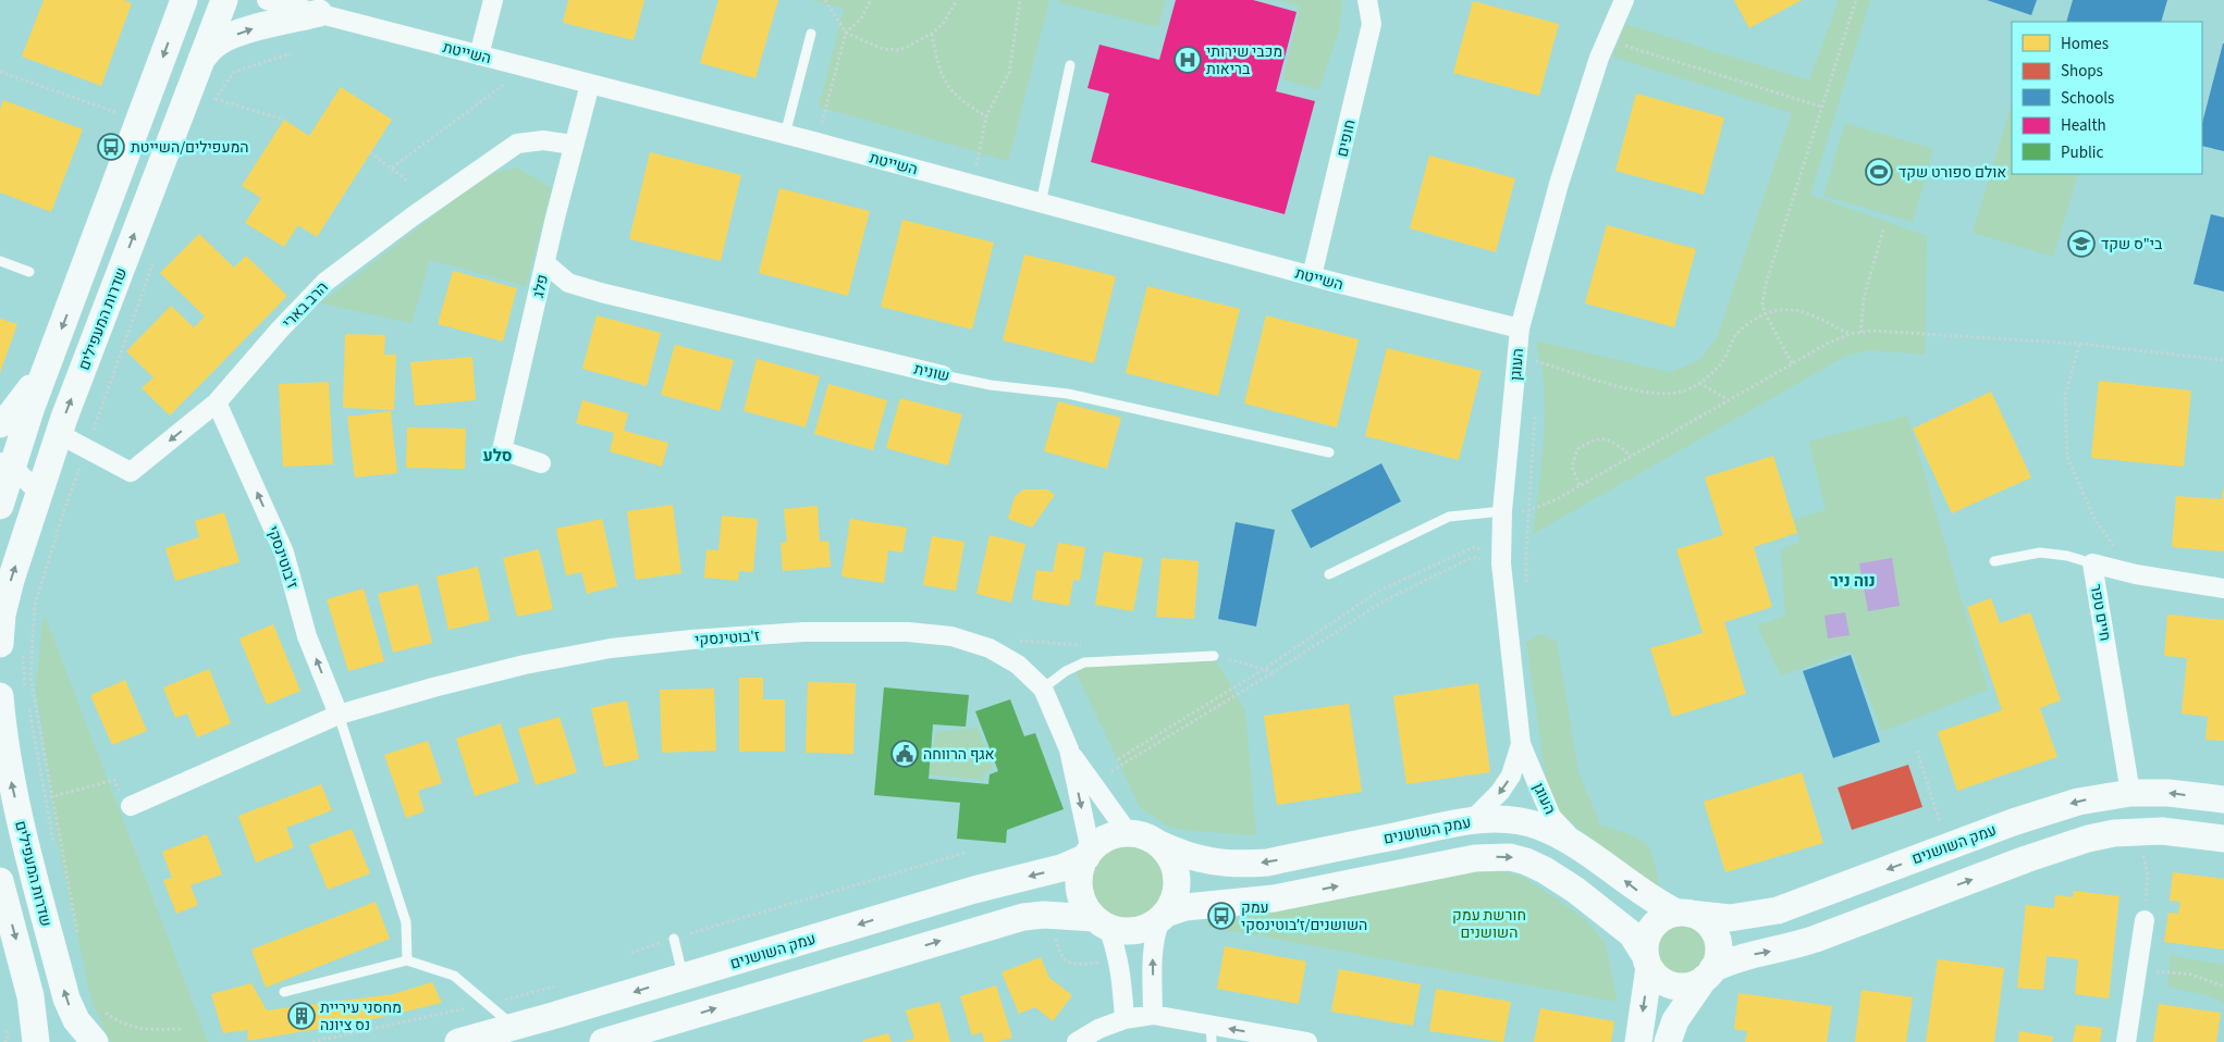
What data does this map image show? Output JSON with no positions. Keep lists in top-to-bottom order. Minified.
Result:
{"streets":{"street":["השייטת","חופים","פלג","הרב בארי","שדרות המעפילים","העוגן","שונית","ז'בוטינסקי","חיים טפר","עמק השושנים"]},"crossings":[["השייטת","חופים"],["השייטת","פלג"],["השייטת","העוגן"],["פלג","הרב בארי"],["פלג","שונית"],["הרב בארי","שדרות המעפילים"],["הרב בארי","ז'בוטינסקי"],["העוגן","עמק השושנים"],["ז'בוטינסקי","עמק השושנים"],["חיים טפר","עמק השושנים"]],"districts":["סלע","נוה ניר"],"parks":["חורשת עמק השושנים"],"places":{"hospital":["מכבי שירותי בריאות"],"bus stop":["המעפילים/השייטת","עמק השושנים/ז׳בוטינסקי"],"sports":["אולם ספורט שקד"],"school or university":["בי\"ס שקד"],"public building":["אגף הרווחה"],"building":["מחסני עיריית נס ציונה"]},"legend":["Homes","Shops","Schools","Health","Public"]}
